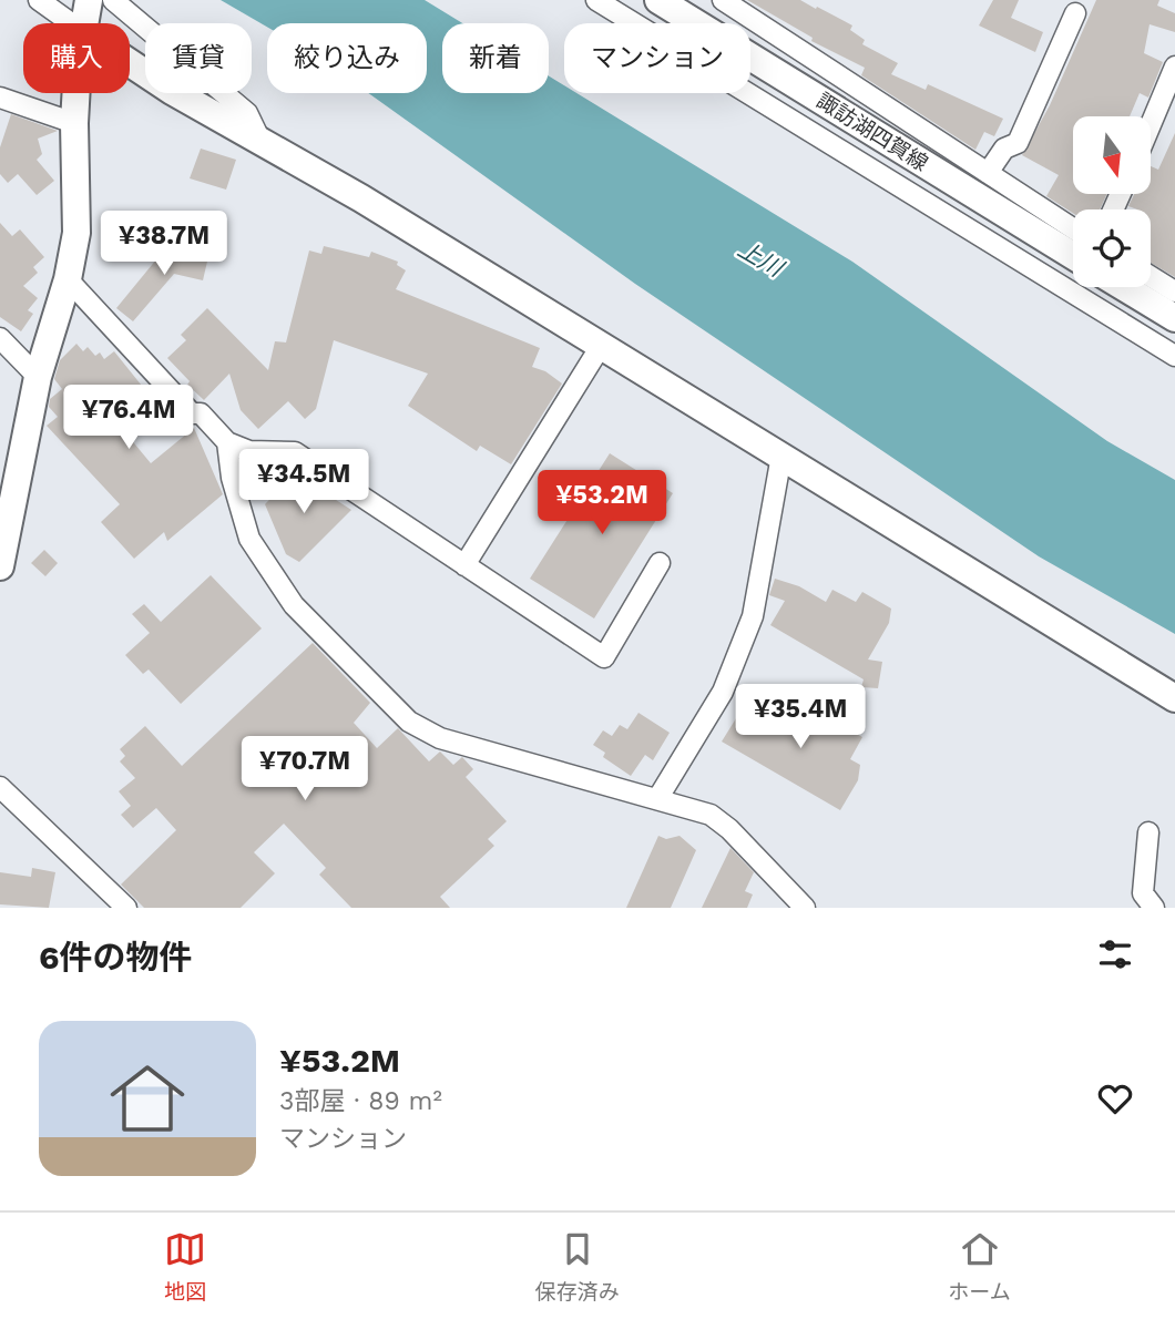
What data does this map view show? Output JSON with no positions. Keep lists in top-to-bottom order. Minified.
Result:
{"streets":{"street":["諏訪湖四賀線"]},"water":["上川"],"north":"bottom","page":{"chip":["購入","賃貸","絞り込み","新着","マンション"],"price":["¥38.7M","¥76.4M","¥34.5M","¥53.2M","¥35.4M","¥70.7M"],"heading":"6件の物件","list":[{"name":"¥53.2M","note":"3部屋 · 89 m² · マンション"}],"tabs":["地図","保存済み","ホーム"]}}
